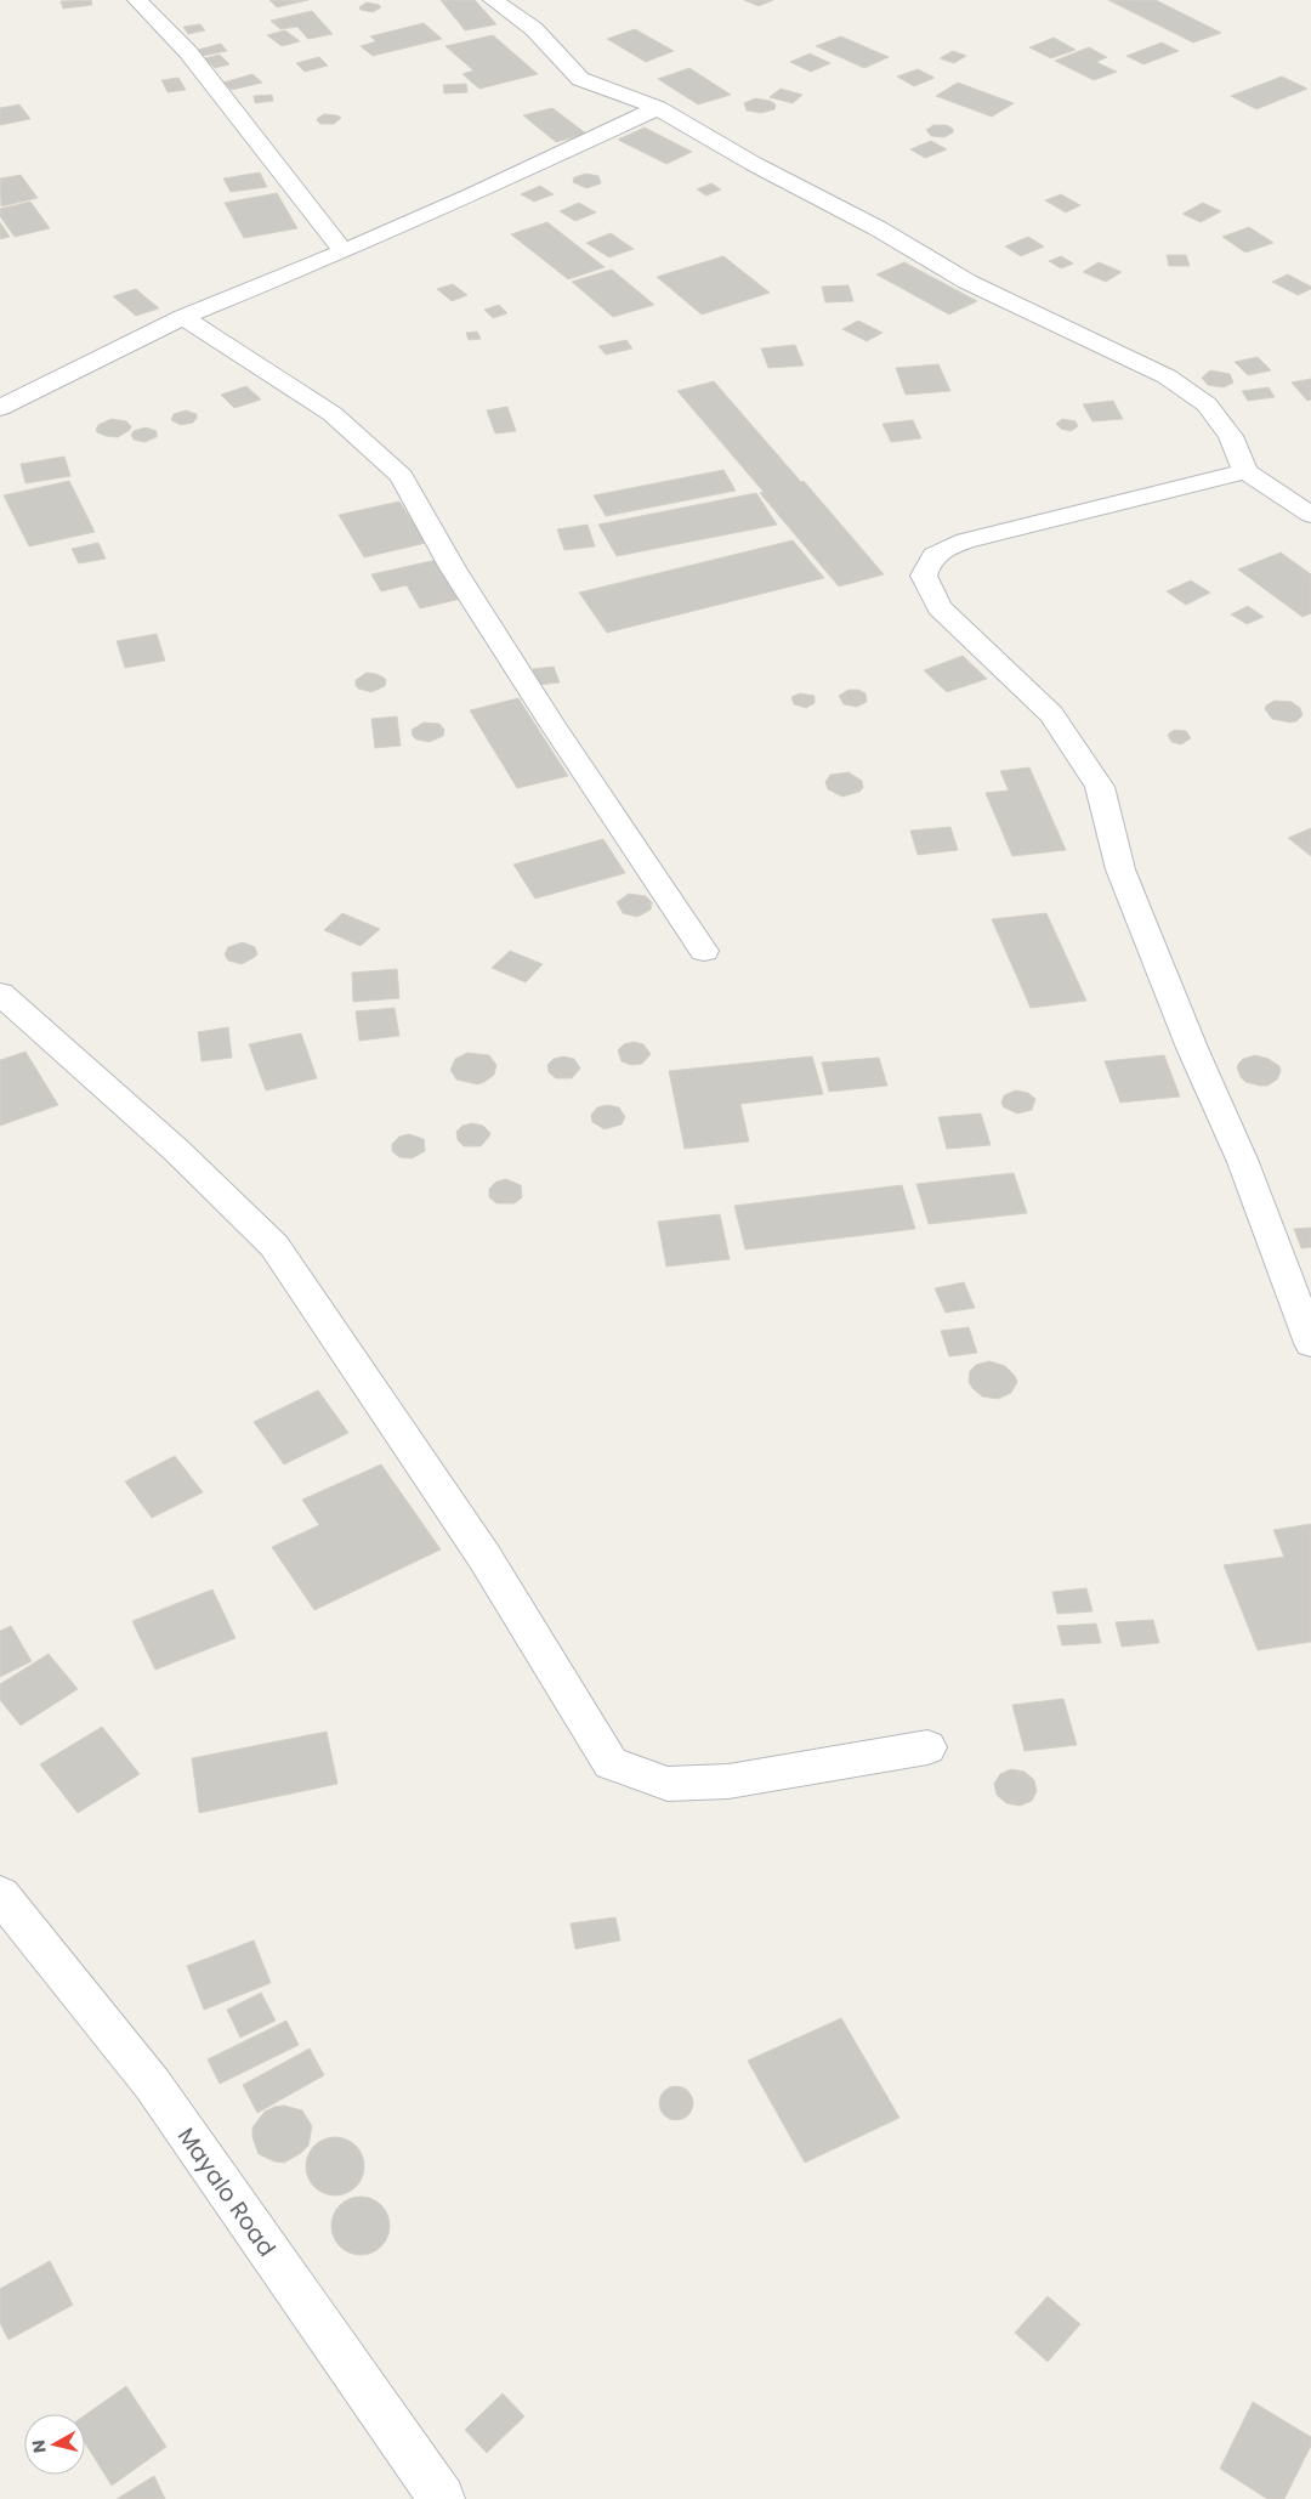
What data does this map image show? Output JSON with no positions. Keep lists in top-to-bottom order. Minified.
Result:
{"streets":{"street":["Mayalo Road"]},"north":"left"}
